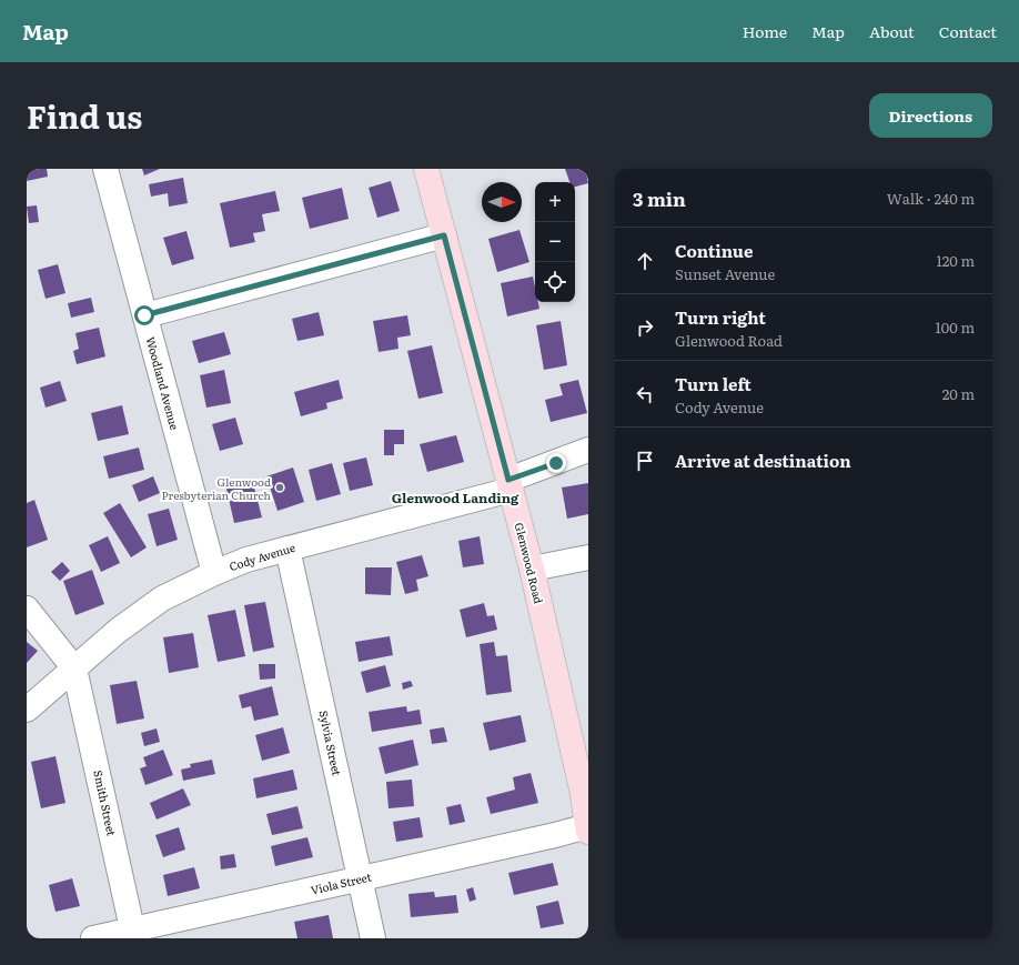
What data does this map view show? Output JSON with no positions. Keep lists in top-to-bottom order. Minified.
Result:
{"streets":{"main road":["Glenwood Road"],"street":["Woodland Avenue","Cody Avenue","Sylvia Street","Smith Street","Viola Street"]},"crossings":[["Woodland Avenue","Cody Avenue"],["Cody Avenue","Glenwood Road"],["Cody Avenue","Sylvia Street"],["Cody Avenue","Smith Street"],["Glenwood Road","Viola Street"],["Sylvia Street","Viola Street"],["Smith Street","Viola Street"]],"districts":["Glenwood Landing"],"places":["Glenwood Presbyterian Church"],"north":"right","page":{"header":"Map","nav":["Home","Map","About","Contact"],"title":"Find us","buttons":"Directions","heading":["3 min","Walk · 240 m"],"map_buttons":["+","−"],"list":[["Continue","Sunset Avenue","120 m"],["Turn right","Glenwood Road","100 m"],["Turn left","Cody Avenue","20 m"],"Arrive at destination"]}}
